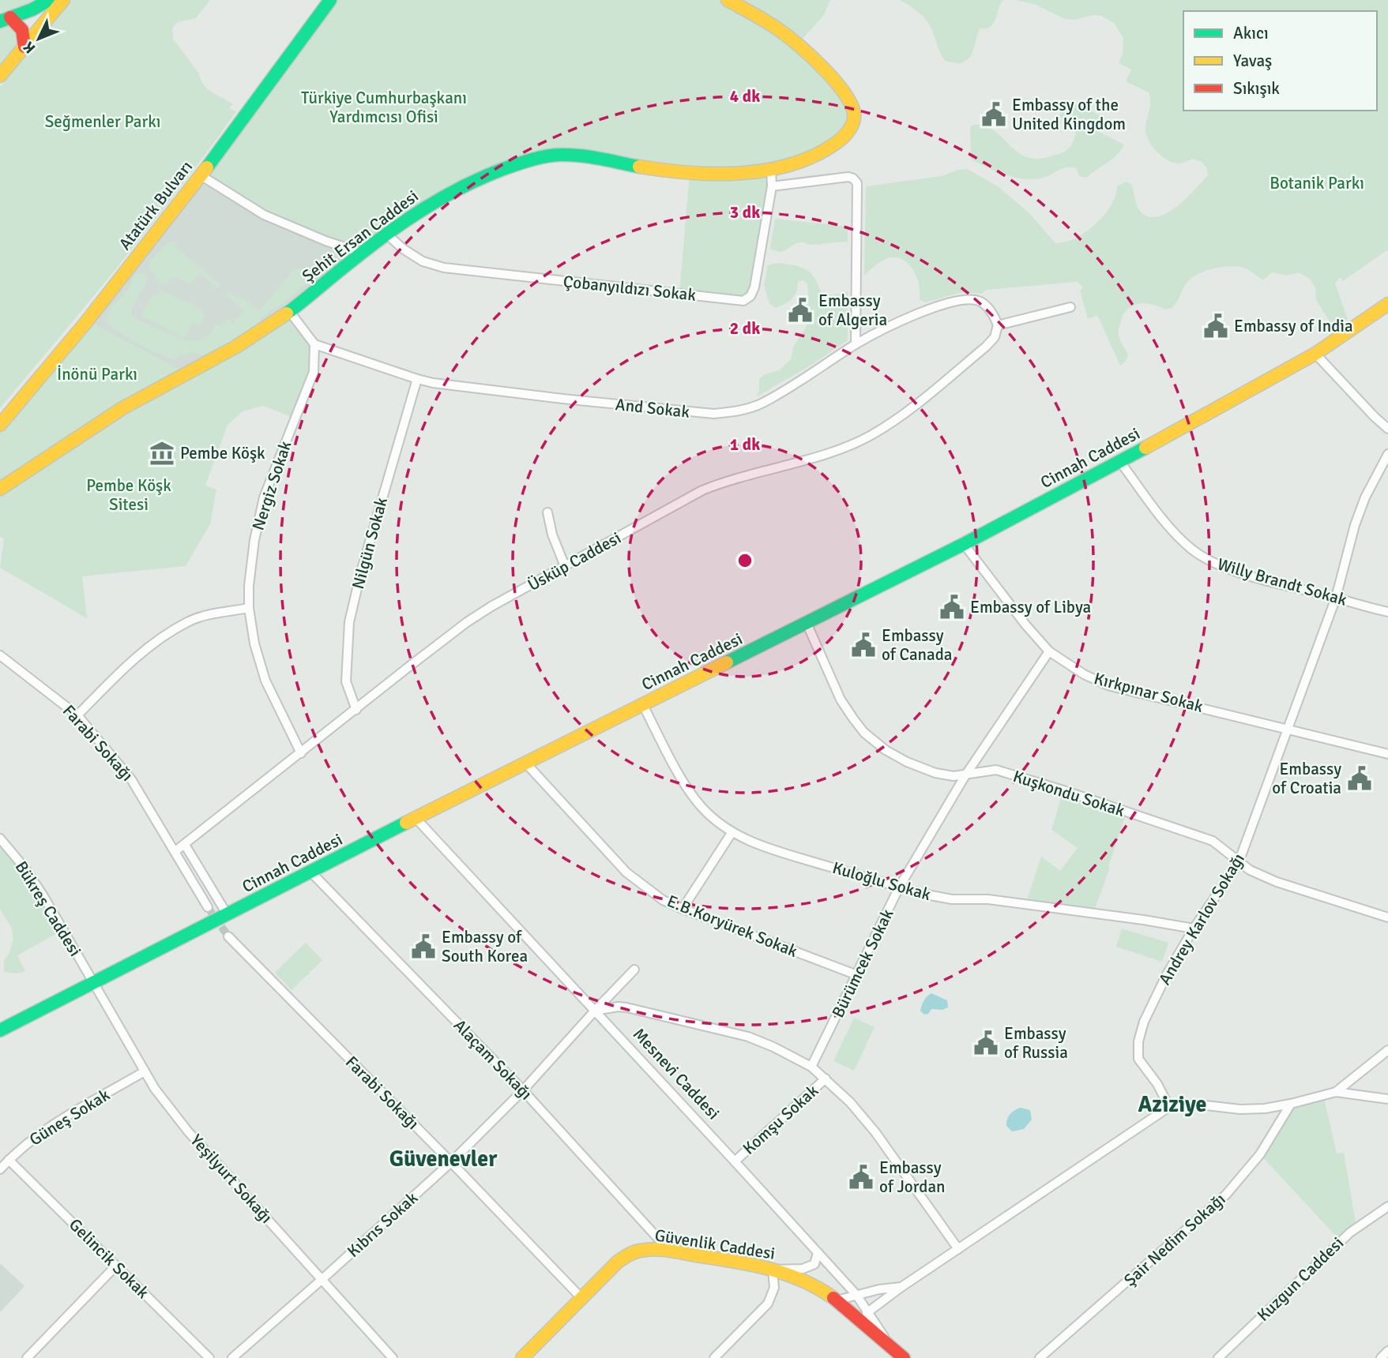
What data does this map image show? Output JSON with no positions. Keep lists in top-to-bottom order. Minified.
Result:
{"streets":{"main road":["Atatürk Bulvarı","Şehit Ersan Caddesi","Cinnah Caddesi","Mesnevi Caddesi","Güvenlik Caddesi"],"street":["Çobanyıldızı Sokak","And Sokak","Nergiz Sokak","Nilgün Sokak","Üsküp Caddesi","Willy Brandt Sokak","Kırkpınar Sokak","Farabi Sokağı","Kuşkondu Sokak","Kuloğlu Sokak","Bükreş Caddesi","Andrey Karlov Sokağı","E.B.Koryürek Sokak","Bürümcek Sokak","Alaçam Sokağı","Güneş Sokak","Komşu Sokak","Yeşilyurt Sokağı","Kıbrıs Sokak","Şair Nedim Sokağı","Gelincik Sokak","Kuzgun Caddesi"]},"crossings":[["Şehit Ersan Caddesi","Çobanyıldızı Sokak"],["And Sokak","Nergiz Sokak"],["And Sokak","Nilgün Sokak"],["And Sokak","Üsküp Caddesi"],["Cinnah Caddesi","Willy Brandt Sokak"],["Cinnah Caddesi","Kırkpınar Sokak"],["Cinnah Caddesi","Kuşkondu Sokak"],["Cinnah Caddesi","Kuloğlu Sokak"],["Cinnah Caddesi","Bükreş Caddesi"],["Cinnah Caddesi","E.B.Koryürek Sokak"],["Cinnah Caddesi","Alaçam Sokağı"],["Cinnah Caddesi","Mesnevi Caddesi"],["Cinnah Caddesi","Yeşilyurt Sokağı"],["Nergiz Sokak","Üsküp Caddesi"],["Nilgün Sokak","Üsküp Caddesi"],["Üsküp Caddesi","Farabi Sokağı"],["Willy Brandt Sokak","Andrey Karlov Sokağı"],["Kırkpınar Sokak","Andrey Karlov Sokağı"],["Kırkpınar Sokak","Bürümcek Sokak"],["Farabi Sokağı","Kıbrıs Sokak"],["Farabi Sokağı","Güvenlik Caddesi"],["Kuşkondu Sokak","Andrey Karlov Sokağı"],["Kuşkondu Sokak","Bürümcek Sokak"],["Kuloğlu Sokak","Andrey Karlov Sokağı"],["Kuloğlu Sokak","Bürümcek Sokak"],["Bükreş Caddesi","Yeşilyurt Sokağı"],["E.B.Koryürek Sokak","Bürümcek Sokak"],["Alaçam Sokağı","Kıbrıs Sokak"],["Alaçam Sokağı","Güvenlik Caddesi"],["Mesnevi Caddesi","Komşu Sokak"],["Mesnevi Caddesi","Kıbrıs Sokak"],["Mesnevi Caddesi","Güvenlik Caddesi"],["Güneş Sokak","Yeşilyurt Sokağı"],["Güneş Sokak","Gelincik Sokak"],["Yeşilyurt Sokağı","Kıbrıs Sokak"]],"districts":["Aziziye","Güvenevler"],"parks":["Türkiye Cumhurbaşkanı Yardımcısı Ofisi","Seğmenler Parkı","Botanik Parkı","İnönü Parkı","Pembe Köşk Sitesi"],"places":{"public building":["Embassy of the United Kingdom","Embassy of Algeria","Embassy of India","Embassy of Libya","Embassy of Canada","Embassy of Croatia","Embassy of South Korea","Embassy of Russia","Embassy of Jordan"],"museum":["Pembe Köşk"]},"legend":["Akıcı","Yavaş","Sıkışık"],"north":"bottom left","rings":["4 dk","3 dk","2 dk","1 dk"]}
